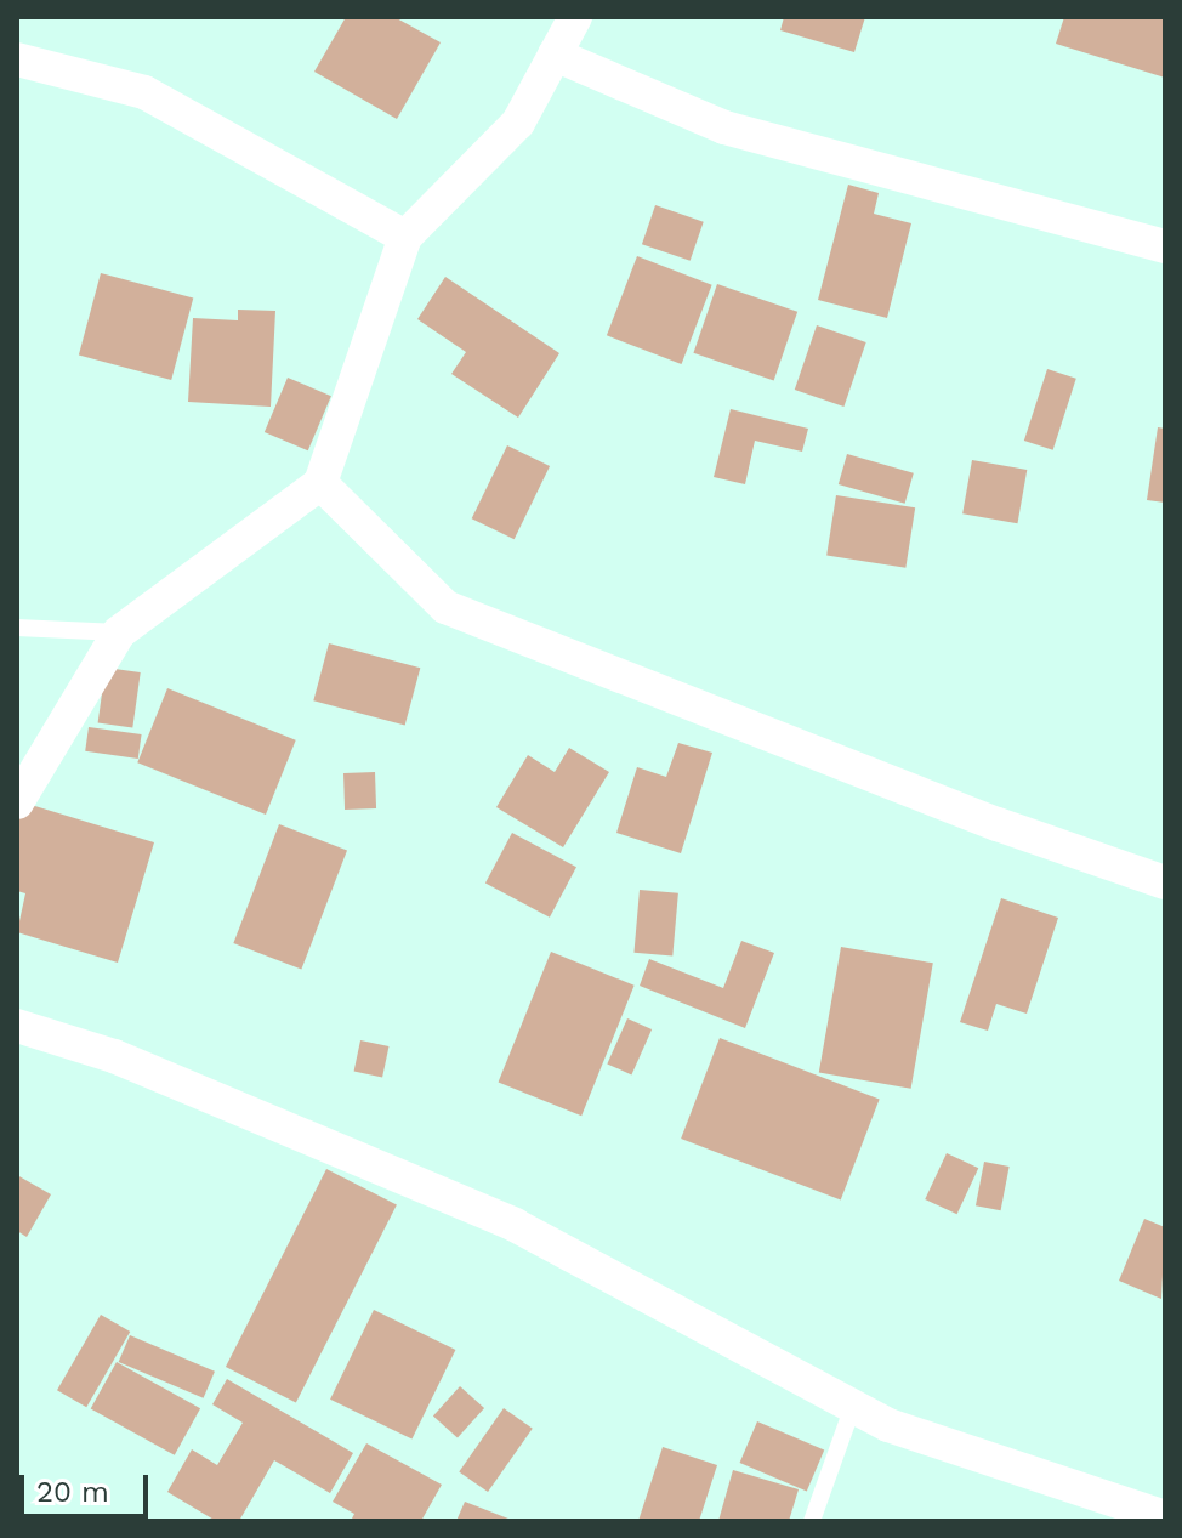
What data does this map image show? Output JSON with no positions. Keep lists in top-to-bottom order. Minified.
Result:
{"scale_bar":"20 m"}
